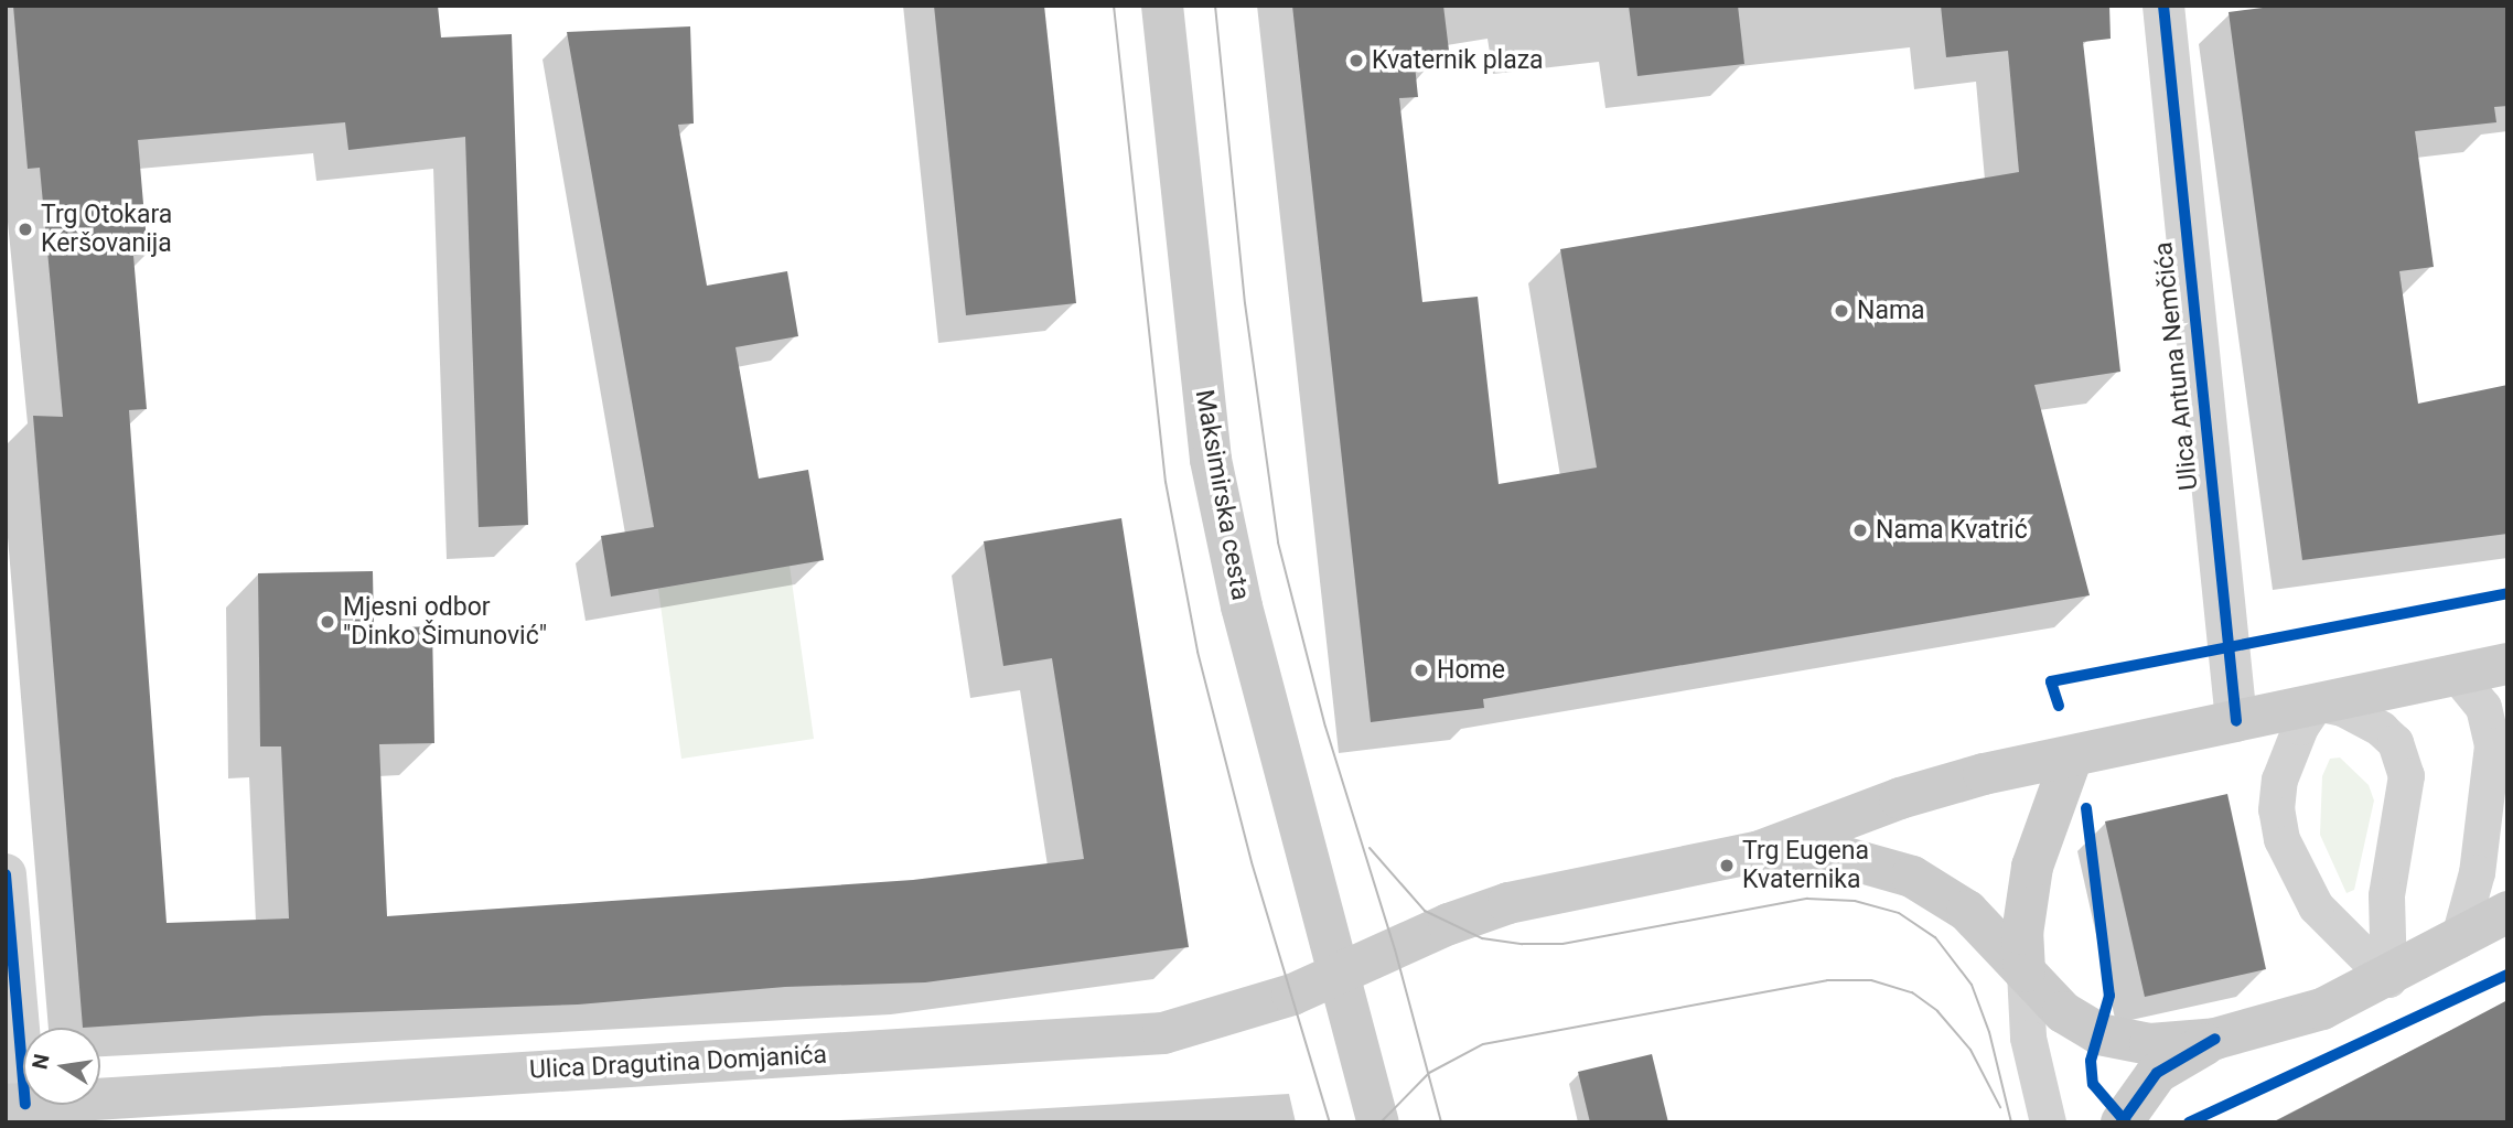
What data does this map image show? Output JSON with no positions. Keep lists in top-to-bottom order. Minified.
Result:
{"streets":{"main road":["Maksimirska cesta","Ulica Dragutina Domjanića"],"street":["Ulica Antuna Nemčića"]},"crossings":[["Maksimirska cesta","Ulica Dragutina Domjanića"]],"places":["Kvaternik plaza","Trg Otokara Keršovanija","Nama","Nama Kvatrić","Mjesni odbor \"Dinko Šimunović\"","Home","Trg Eugena Kvaternika"],"north":"left"}
